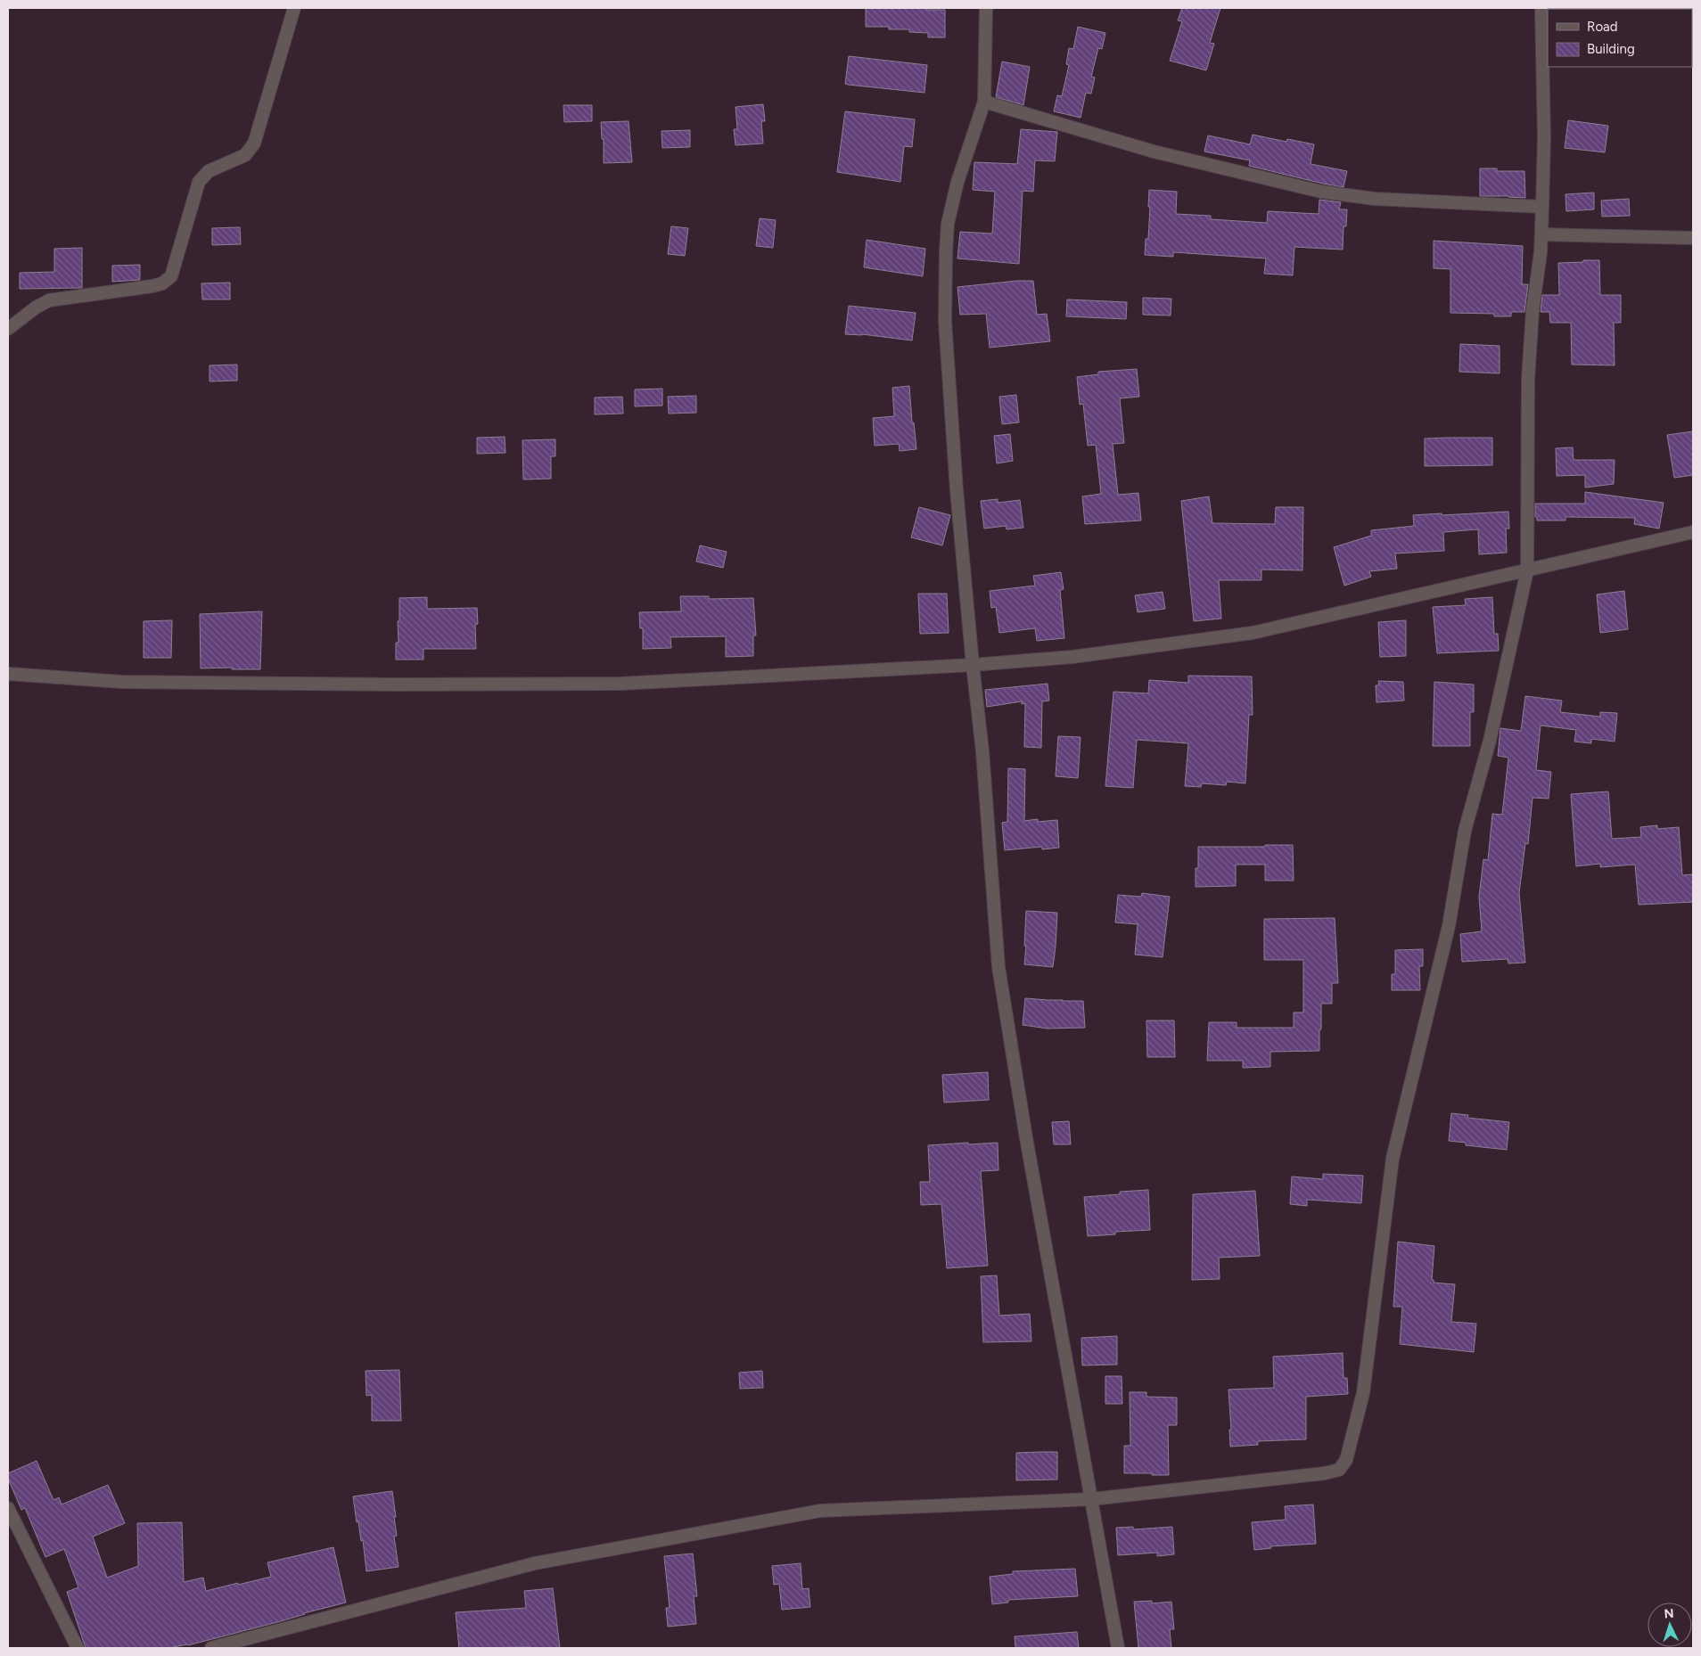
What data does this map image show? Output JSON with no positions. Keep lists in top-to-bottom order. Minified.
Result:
{"legend":["Road","Building"],"north":"top"}
